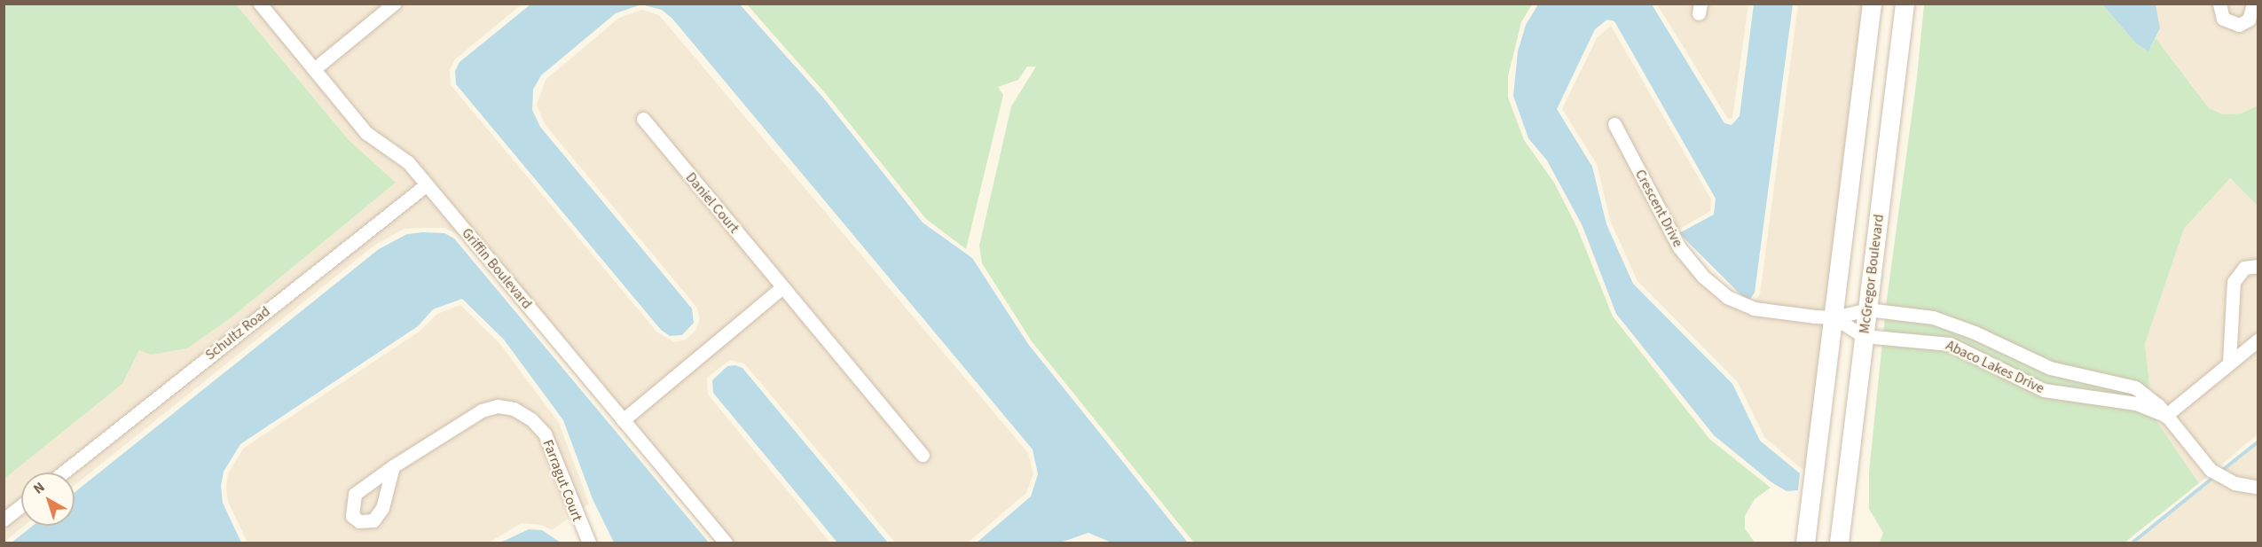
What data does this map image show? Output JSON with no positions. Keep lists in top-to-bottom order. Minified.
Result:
{"streets":{"main road":["McGregor Boulevard"],"street":["Daniel Court","Crescent Drive","Griffin Boulevard","Schultz Road","Abaco Lakes Drive","Farragut Court"]},"crossings":[["Crescent Drive","Abaco Lakes Drive"],["Griffin Boulevard","Schultz Road"],["McGregor Boulevard","Abaco Lakes Drive"]],"north":"top left"}
